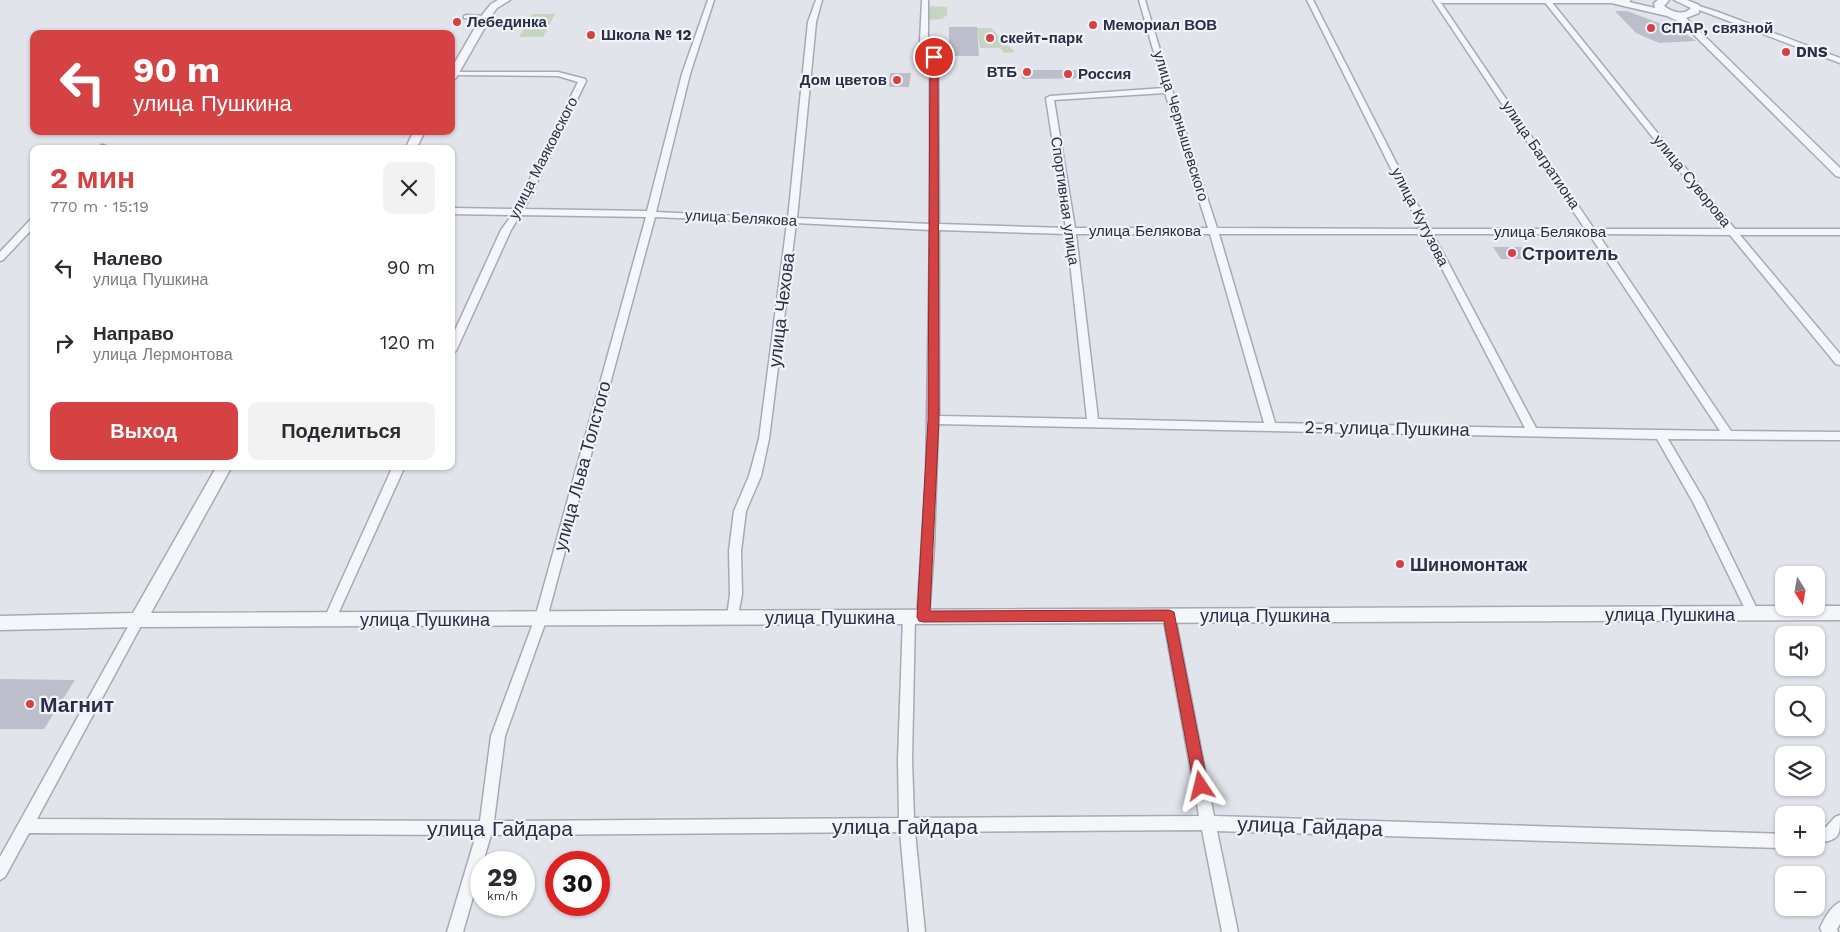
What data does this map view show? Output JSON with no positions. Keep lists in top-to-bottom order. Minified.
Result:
{"streets":{"street":["улица Чернышевского","улица Багратиона","улица Маяковского","улица Суворова","Спортивная улица","улица Кутузова","улица Белякова","улица Чехова","2-я улица Пушкина","улица Льва Толстого","улица Пушкина","улица Гайдара"]},"crossings":[["улица Чернышевского","Спортивная улица"],["улица Чернышевского","улица Белякова"],["улица Чернышевского","2-я улица Пушкина"],["улица Багратиона","улица Белякова"],["улица Багратиона","2-я улица Пушкина"],["улица Маяковского","улица Белякова"],["улица Суворова","улица Белякова"],["Спортивная улица","улица Белякова"],["Спортивная улица","2-я улица Пушкина"],["улица Кутузова","улица Белякова"],["улица Кутузова","2-я улица Пушкина"],["улица Белякова","улица Чехова"],["улица Белякова","улица Льва Толстого"],["улица Чехова","улица Пушкина"],["улица Льва Толстого","улица Пушкина"],["улица Льва Толстого","улица Гайдара"]],"places":["Лебединка","Мемориал ВОВ","СПАР, связной","Школа № 12","скейт-парк","DNS","ВТБ","Россия","Дом цветов","Строитель","Шиномонтаж","Магнит"],"north":"bottom","page":{"turn":["90 m","улица Пушкина"],"heading":["2 мин","770 m · 15:19"],"list":[{"name":"Налево","note":"улица Пушкина","value":"90 m"},{"name":"Направо","note":"улица Лермонтова","value":"120 m"}],"buttons":["Выход","Поделиться"],"map_buttons":["+","−"],"speed":"29 km/h","limit":"30"}}
